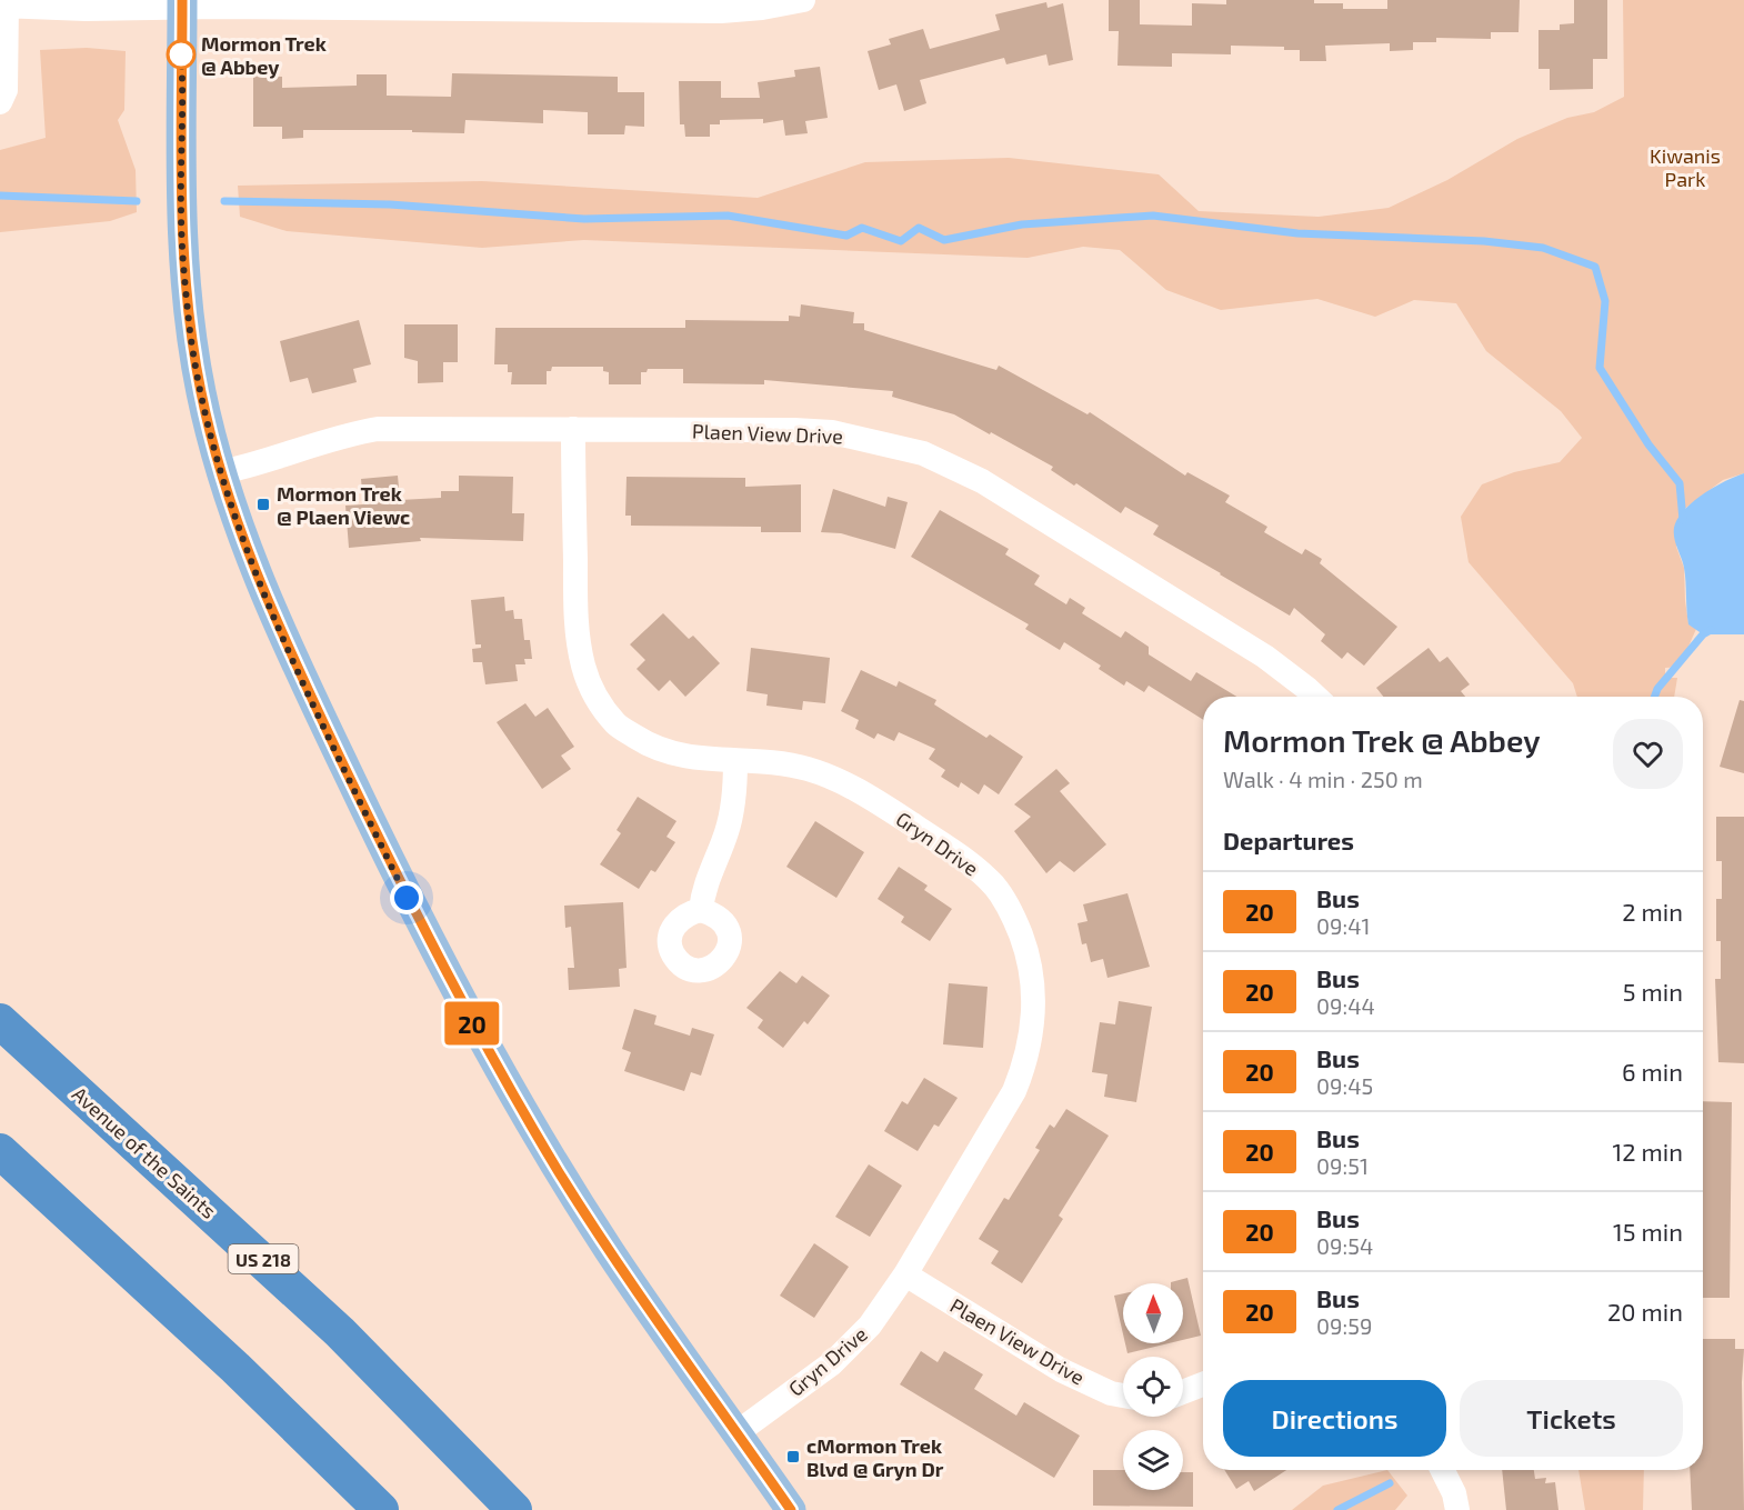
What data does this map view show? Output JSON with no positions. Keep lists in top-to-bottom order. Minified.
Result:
{"streets":{"highway":["Avenue of the Saints","US 218"],"street":["Plaen View Drive","Gryn Drive"]},"crossings":[["Plaen View Drive","Gryn Drive"]],"parks":["Kiwanis Park"],"places":{"other":["Mormon Trek @ Abbey"],"transit":["Mormon Trek @ Plaen Viewc","cMormon Trek Blvd @ Gryn Dr"]},"lines":["bus line 20"],"north":"top","page":{"on_map":"20","heading":[["Mormon Trek @ Abbey","Walk · 4 min · 250 m"],"Departures"],"list":[{"mark":"20","name":"Bus","note":"09:41","value":"2 min"},{"mark":"20","name":"Bus","note":"09:44","value":"5 min"},{"mark":"20","name":"Bus","note":"09:45","value":"6 min"},{"mark":"20","name":"Bus","note":"09:51","value":"12 min"},{"mark":"20","name":"Bus","note":"09:54","value":"15 min"},{"mark":"20","name":"Bus","note":"09:59","value":"20 min"}],"buttons":["Directions","Tickets"]}}
